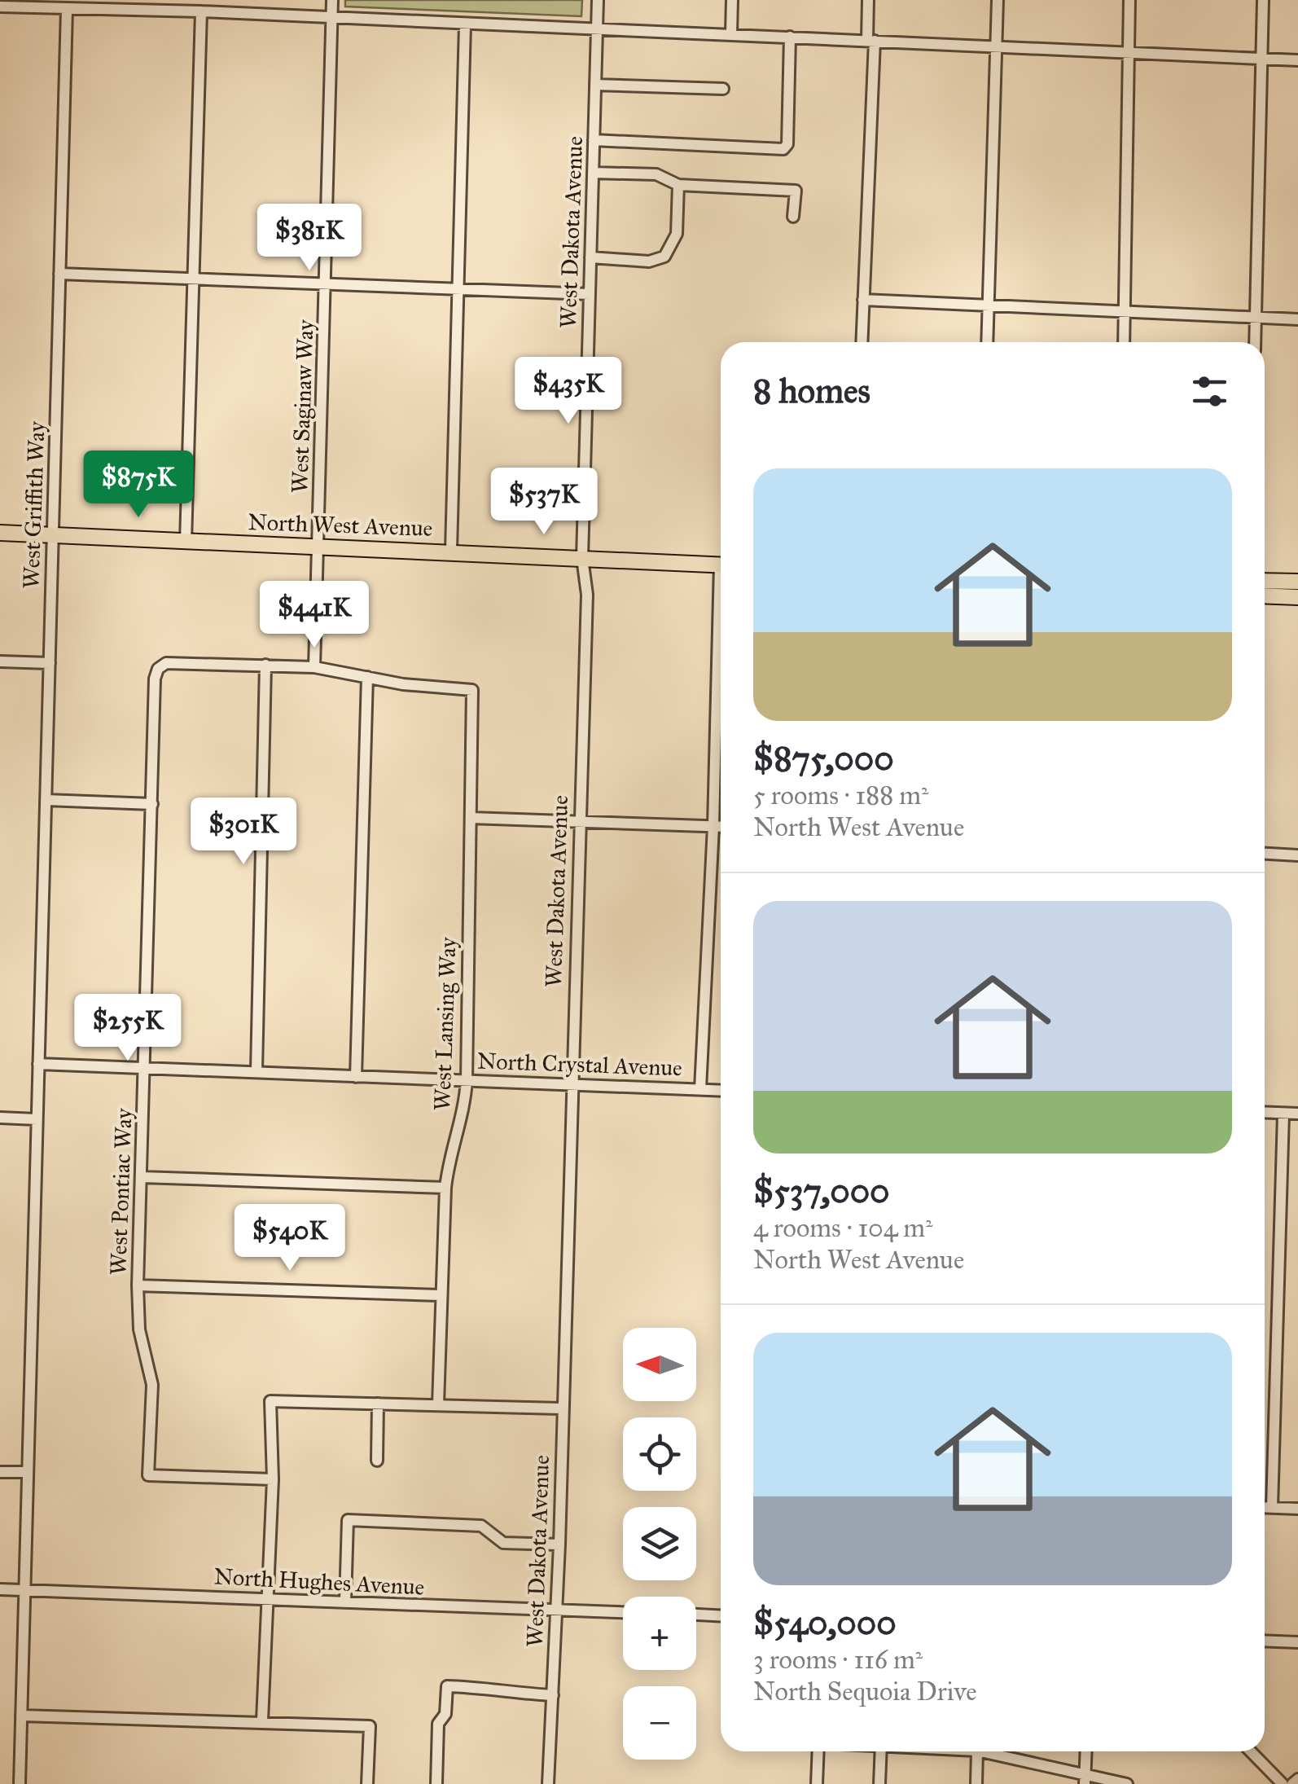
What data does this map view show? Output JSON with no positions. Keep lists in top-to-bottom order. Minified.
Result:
{"streets":{"main road":["North West Avenue"],"street":["West Dakota Avenue","West Saginaw Way","West Griffith Way","West Lansing Way","North Crystal Avenue","West Pontiac Way","North Hughes Avenue"]},"crossings":[["West Dakota Avenue","North West Avenue"],["West Dakota Avenue","North Crystal Avenue"],["West Dakota Avenue","North Hughes Avenue"],["West Saginaw Way","North West Avenue"],["West Griffith Way","North West Avenue"],["West Griffith Way","North Crystal Avenue"],["West Griffith Way","North Hughes Avenue"],["West Lansing Way","North Crystal Avenue"],["North Crystal Avenue","West Pontiac Way"]],"north":"left","page":{"price":["$381K","$435K","$875K","$537K","$441K","$301K","$255K","$540K"],"heading":"8 homes","list":[{"name":"$875,000","note":"5 rooms · 188 m² · North West Avenue"},{"name":"$537,000","note":"4 rooms · 104 m² · North West Avenue"},{"name":"$540,000","note":"3 rooms · 116 m² · North Sequoia Drive"}],"map_buttons":["+","−"]}}
